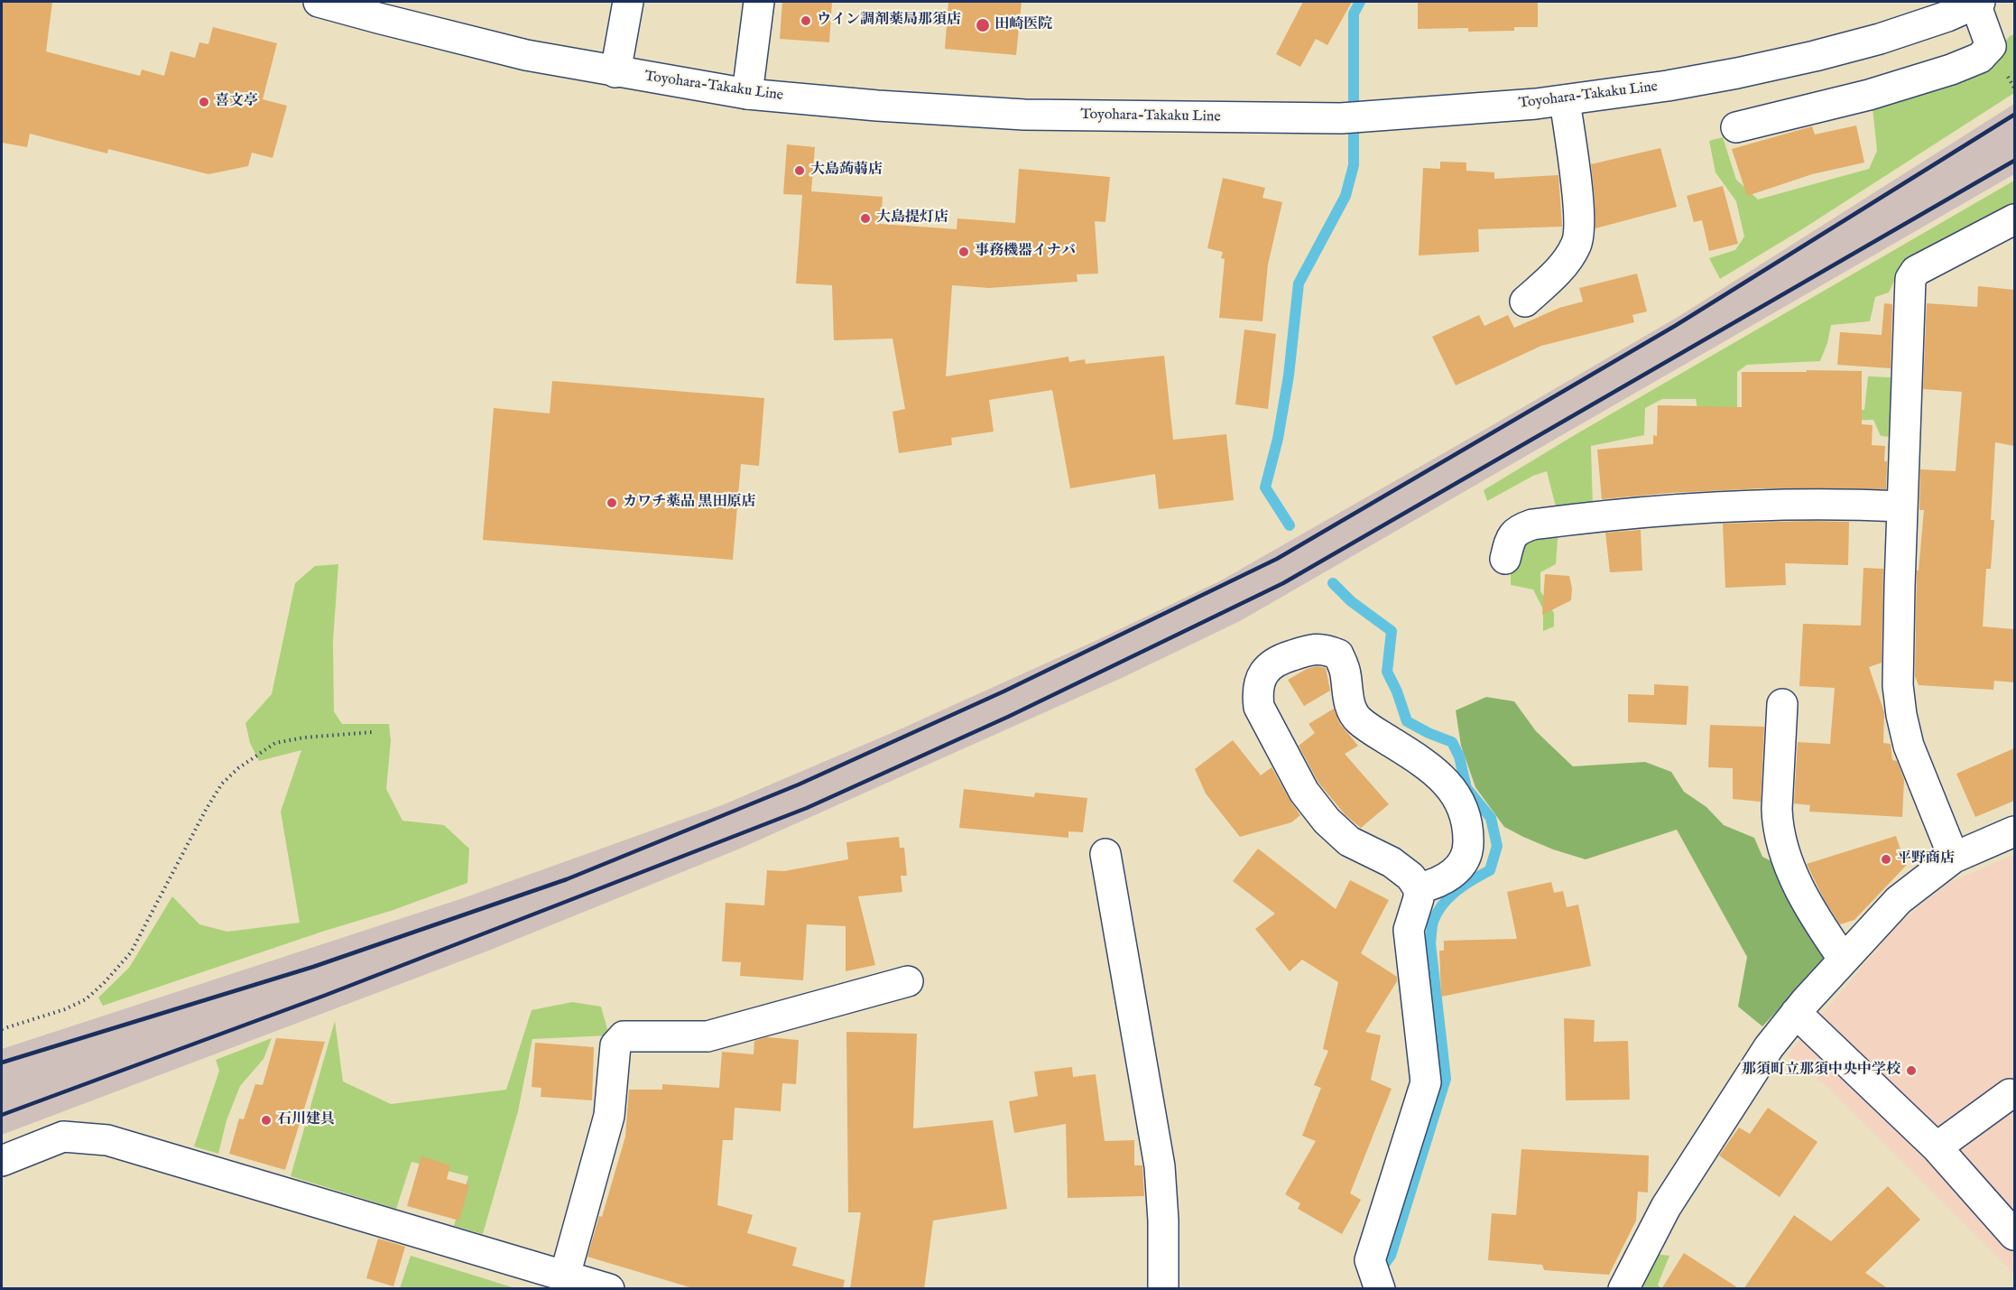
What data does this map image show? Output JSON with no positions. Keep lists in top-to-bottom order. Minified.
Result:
{"streets":{"main road":["Toyohara-Takaku Line"]},"places":["ウイン調剤薬局那須店","田崎医院","喜文亭","大島蒟蒻店","大島提灯店","事務機器イナバ","カワチ薬品 黒田原店","平野商店","那須町立那須中央中学校","石川建具"]}
